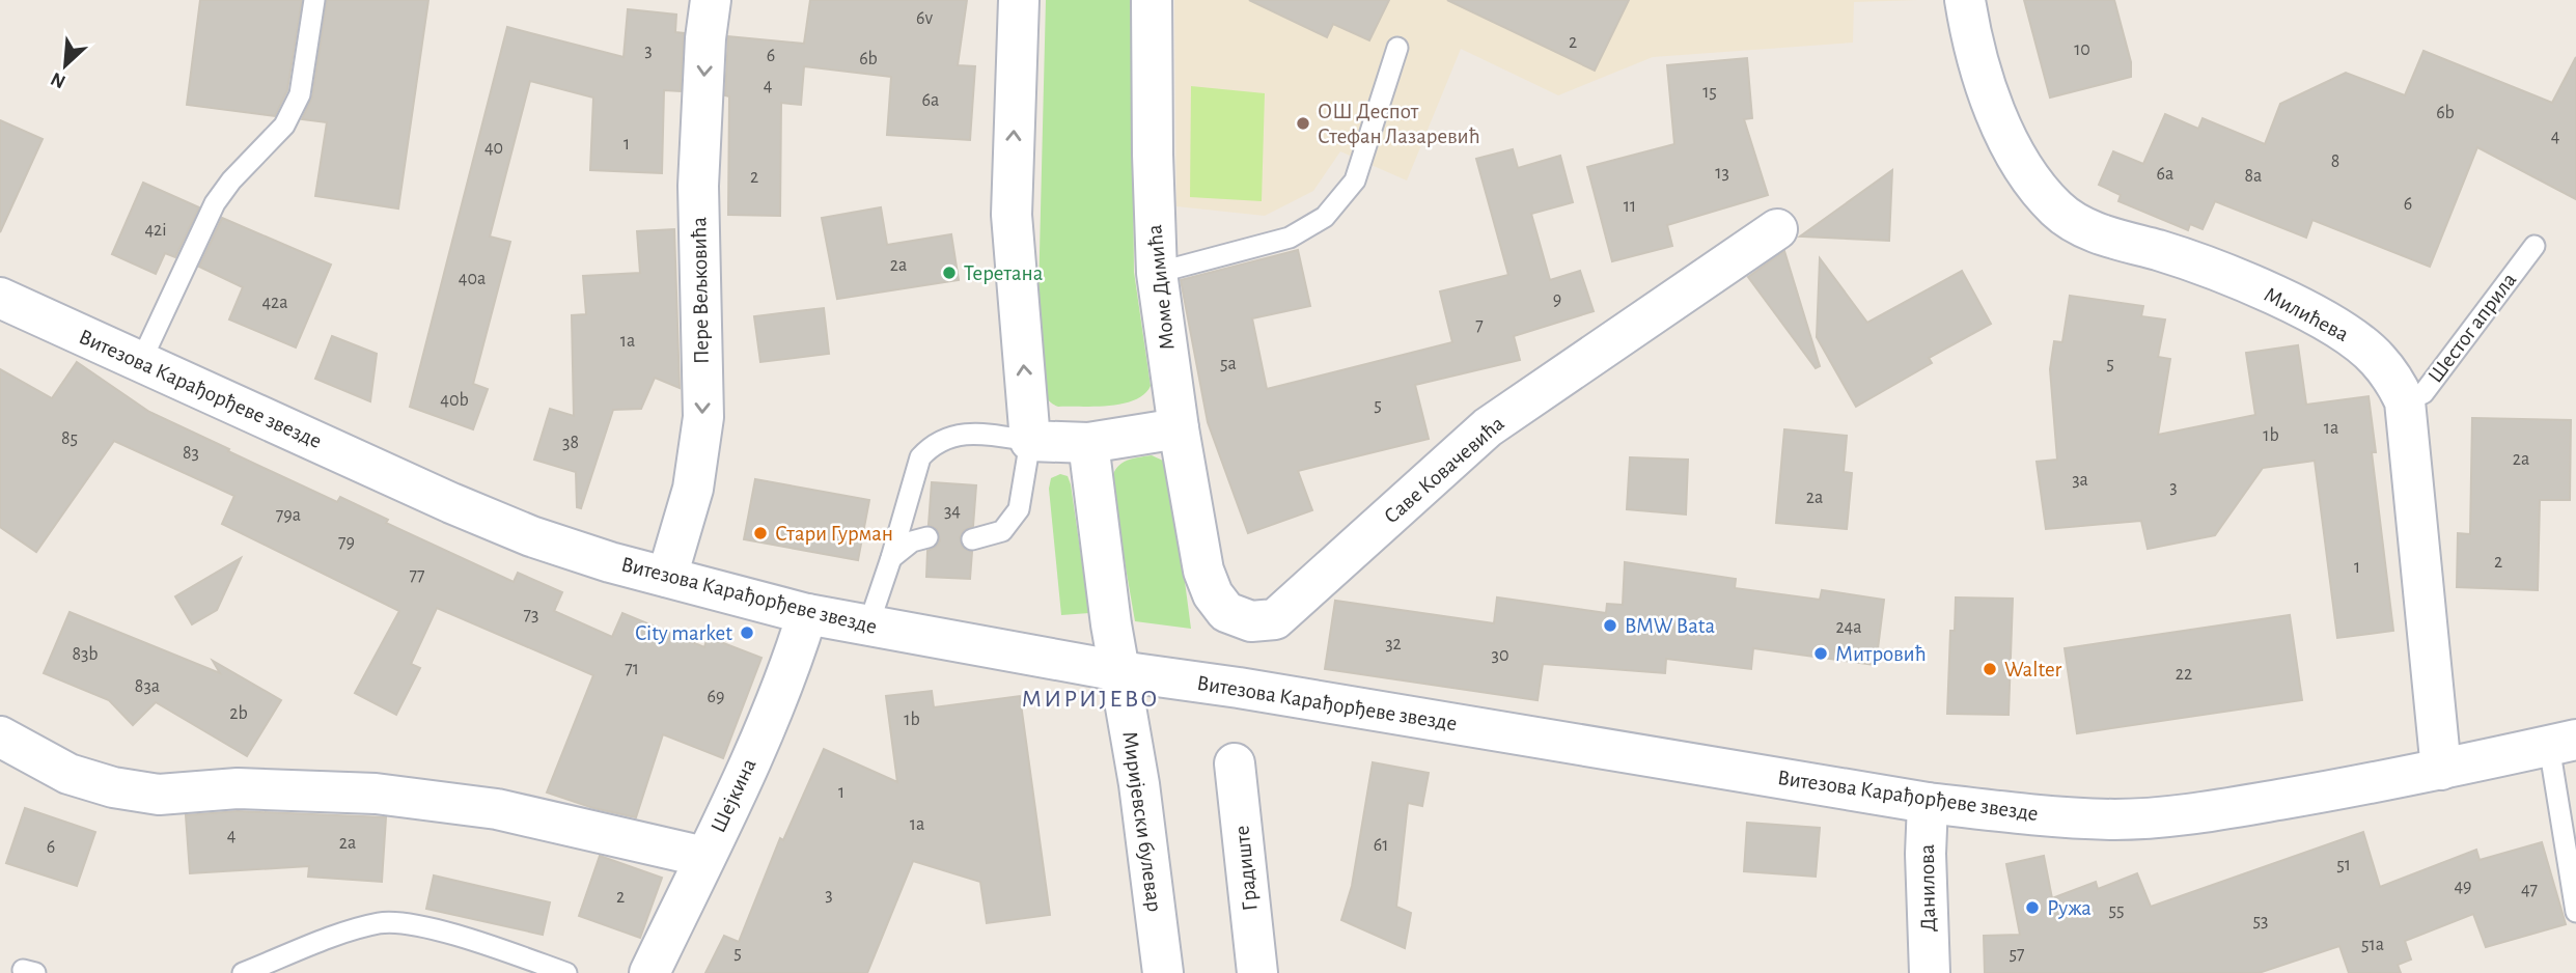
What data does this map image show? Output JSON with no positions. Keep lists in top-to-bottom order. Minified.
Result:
{"streets":{"street":["Моме Димића","Пере Вељковића","Милићева","Витезова Карађорђеве звезде","Саве Ковачевића","Шејкина","Миријевски булевар","Градиште","Данилова"],"lane":["Шестог априла"]},"crossings":[["Моме Димића","Саве Ковачевића"],["Пере Вељковића","Витезова Карађорђеве звезде"],["Милићева","Шестог априла"],["Милићева","Витезова Карађорђеве звезде"],["Витезова Карађорђеве звезде","Шејкина"],["Витезова Карађорђеве звезде","Миријевски булевар"],["Витезова Карађорђеве звезде","Данилова"]],"districts":["МИРИЈЕВО"],"places":["ОШ Деспот Стефан Лазаревић","Теретана","Стари Гурман","BMW Bata","City market","Митровић","Walter","Ружа"],"house_numbers":["6v","2","10","3","6","6b","4","15","6a","6b","4","1","40","8","13","6a","8a","2","6","11","42i","2a","40a","9","42a","7","1a","5a","5","40b","5","1a","1b","85","38","83","2a","3a","3","2a","34","79a","79","2","1","77","73","24a","32","83b","30","71","22","83a","69","2b","1b","1","1a","4","2a","61","6","51","49","47","3","2","55","53","51a","5","57"],"north":"bottom left"}
